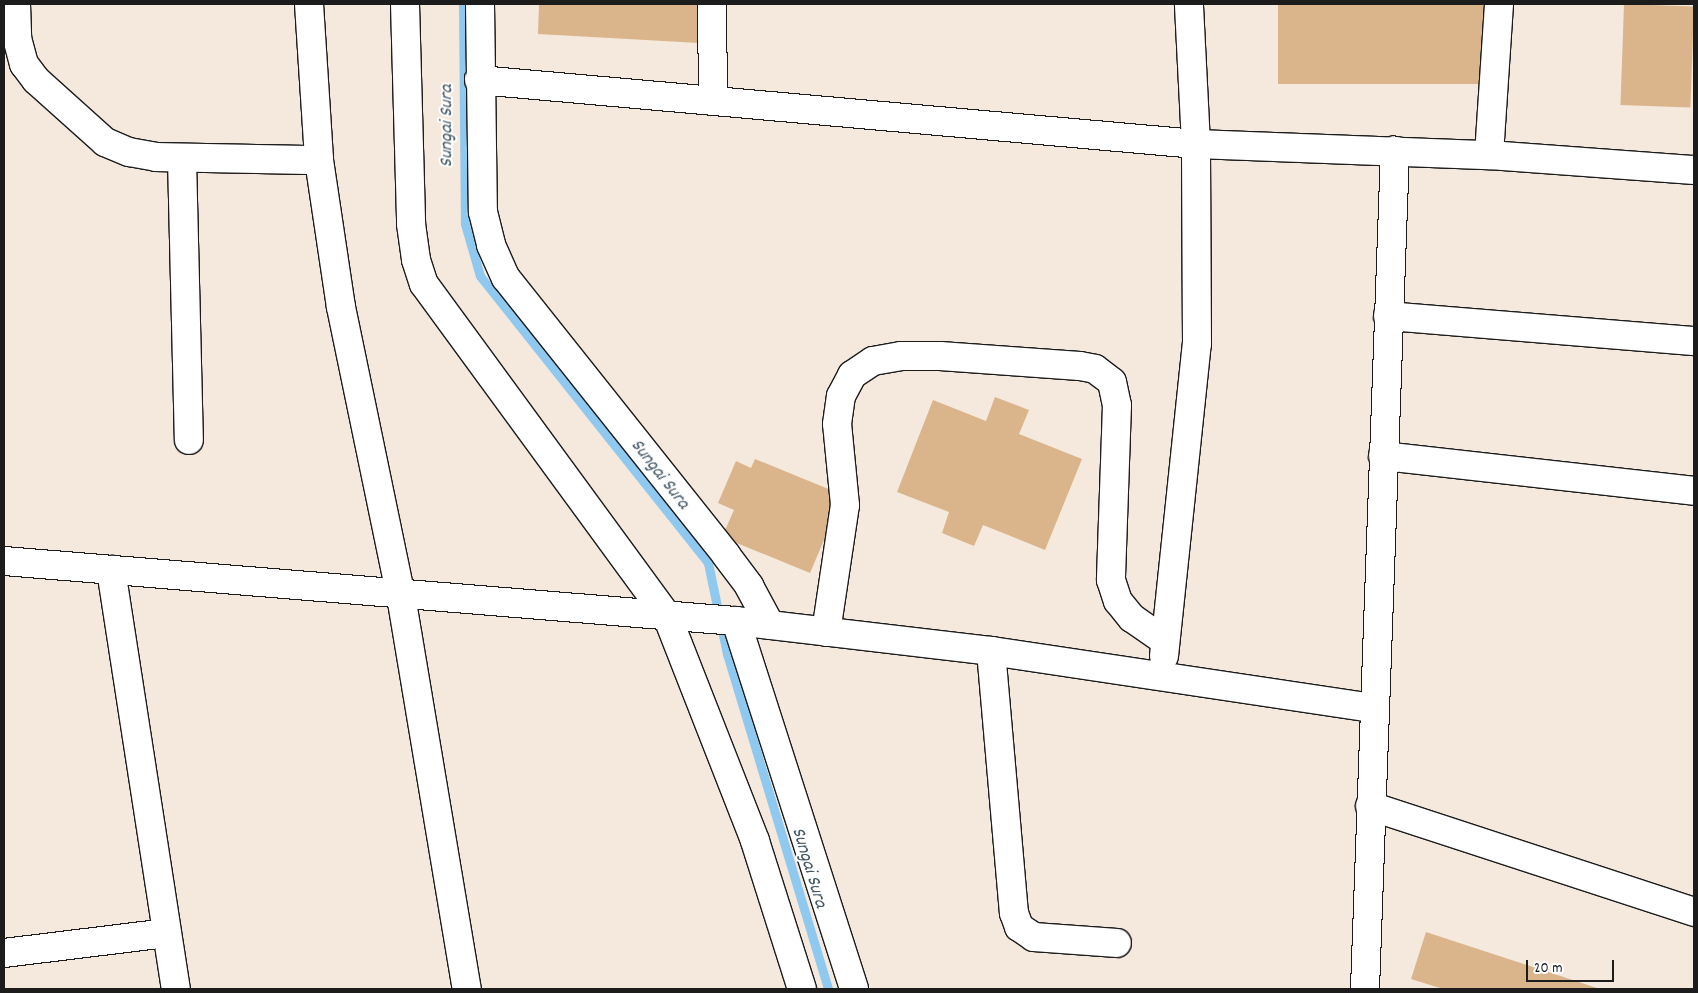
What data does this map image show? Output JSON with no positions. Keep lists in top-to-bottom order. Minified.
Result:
{"water":["Sungai Sura"],"scale_bar":"20 m"}
